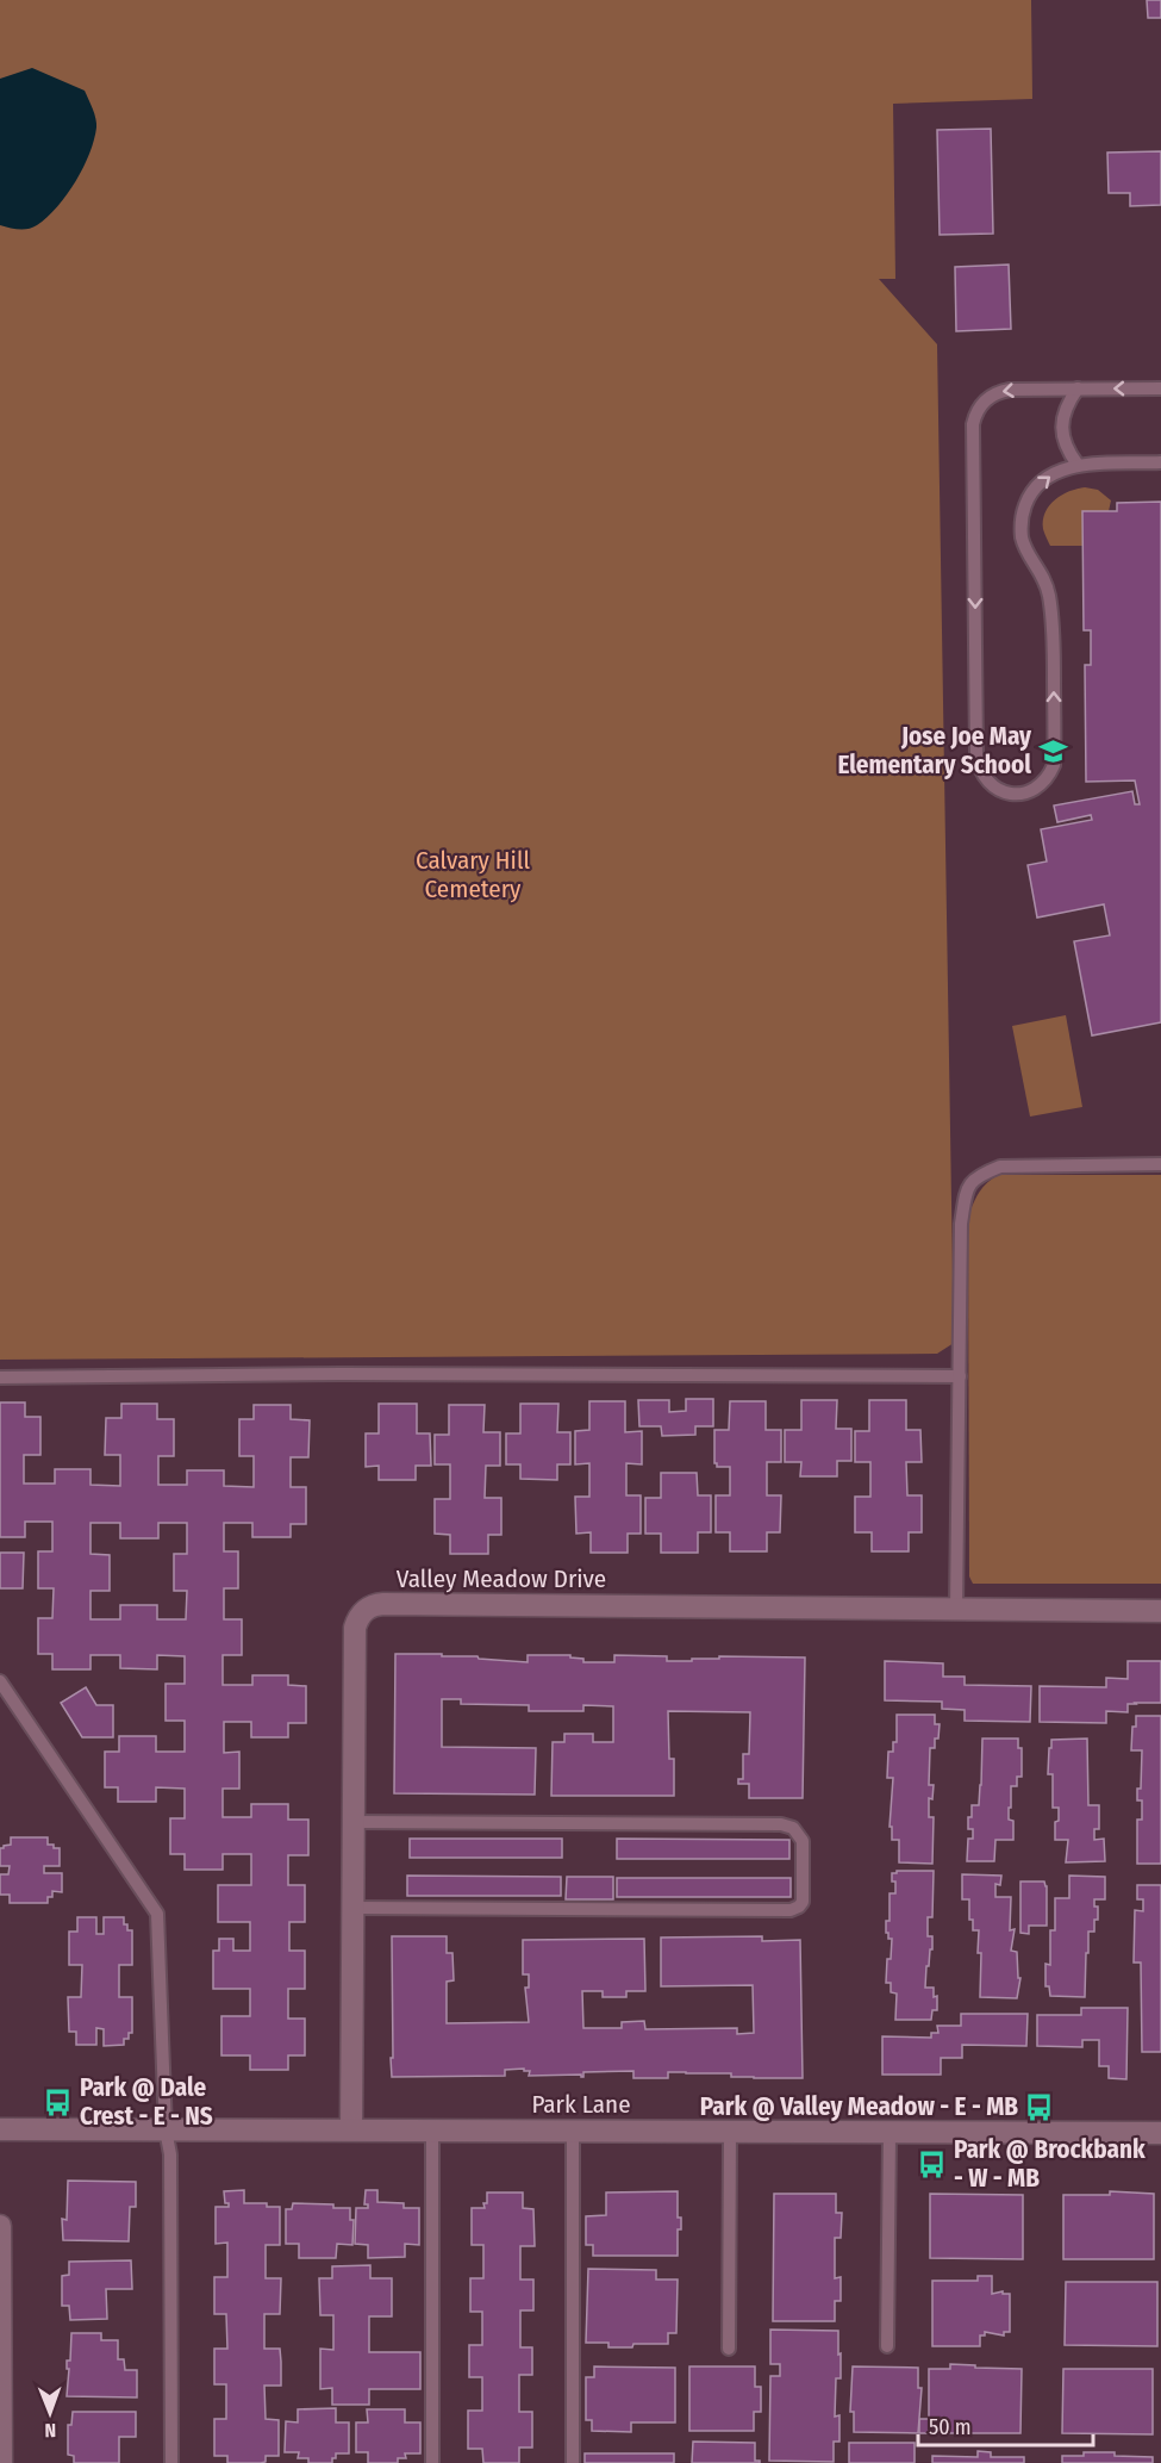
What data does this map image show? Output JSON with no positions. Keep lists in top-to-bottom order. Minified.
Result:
{"streets":{"street":["Valley Meadow Drive","Park Lane"]},"crossings":[["Valley Meadow Drive","Park Lane"]],"parks":["Calvary Hill Cemetery"],"places":{"school or university":["Jose Joe May Elementary School"],"bus stop":["Park @ Dale Crest - E - NS","Park @ Valley Meadow - E - MB","Park @ Brockbank - W - MB"]},"scale_bar":"50 m","north":"bottom"}
